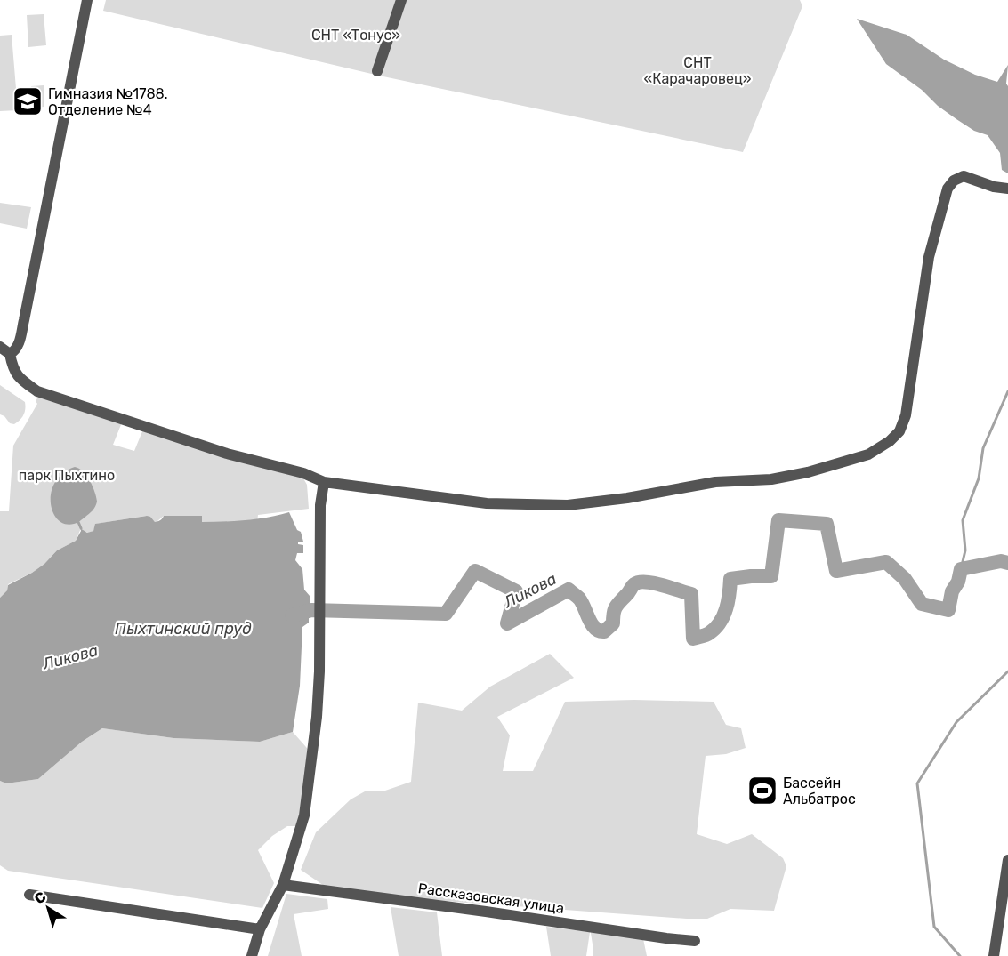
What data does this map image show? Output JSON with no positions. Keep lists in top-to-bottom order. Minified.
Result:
{"streets":{"street":["Рассказовская улица"]},"water":["Ликова","Пыхтинский пруд"],"parks":["СНТ «Тонус»","СНТ «Карачаровец»","парк Пыхтино"],"places":{"school or university":["Гимназия №1788. Отделение №4"],"sports":["Бассейн Альбатрос"]},"north":"top left"}
